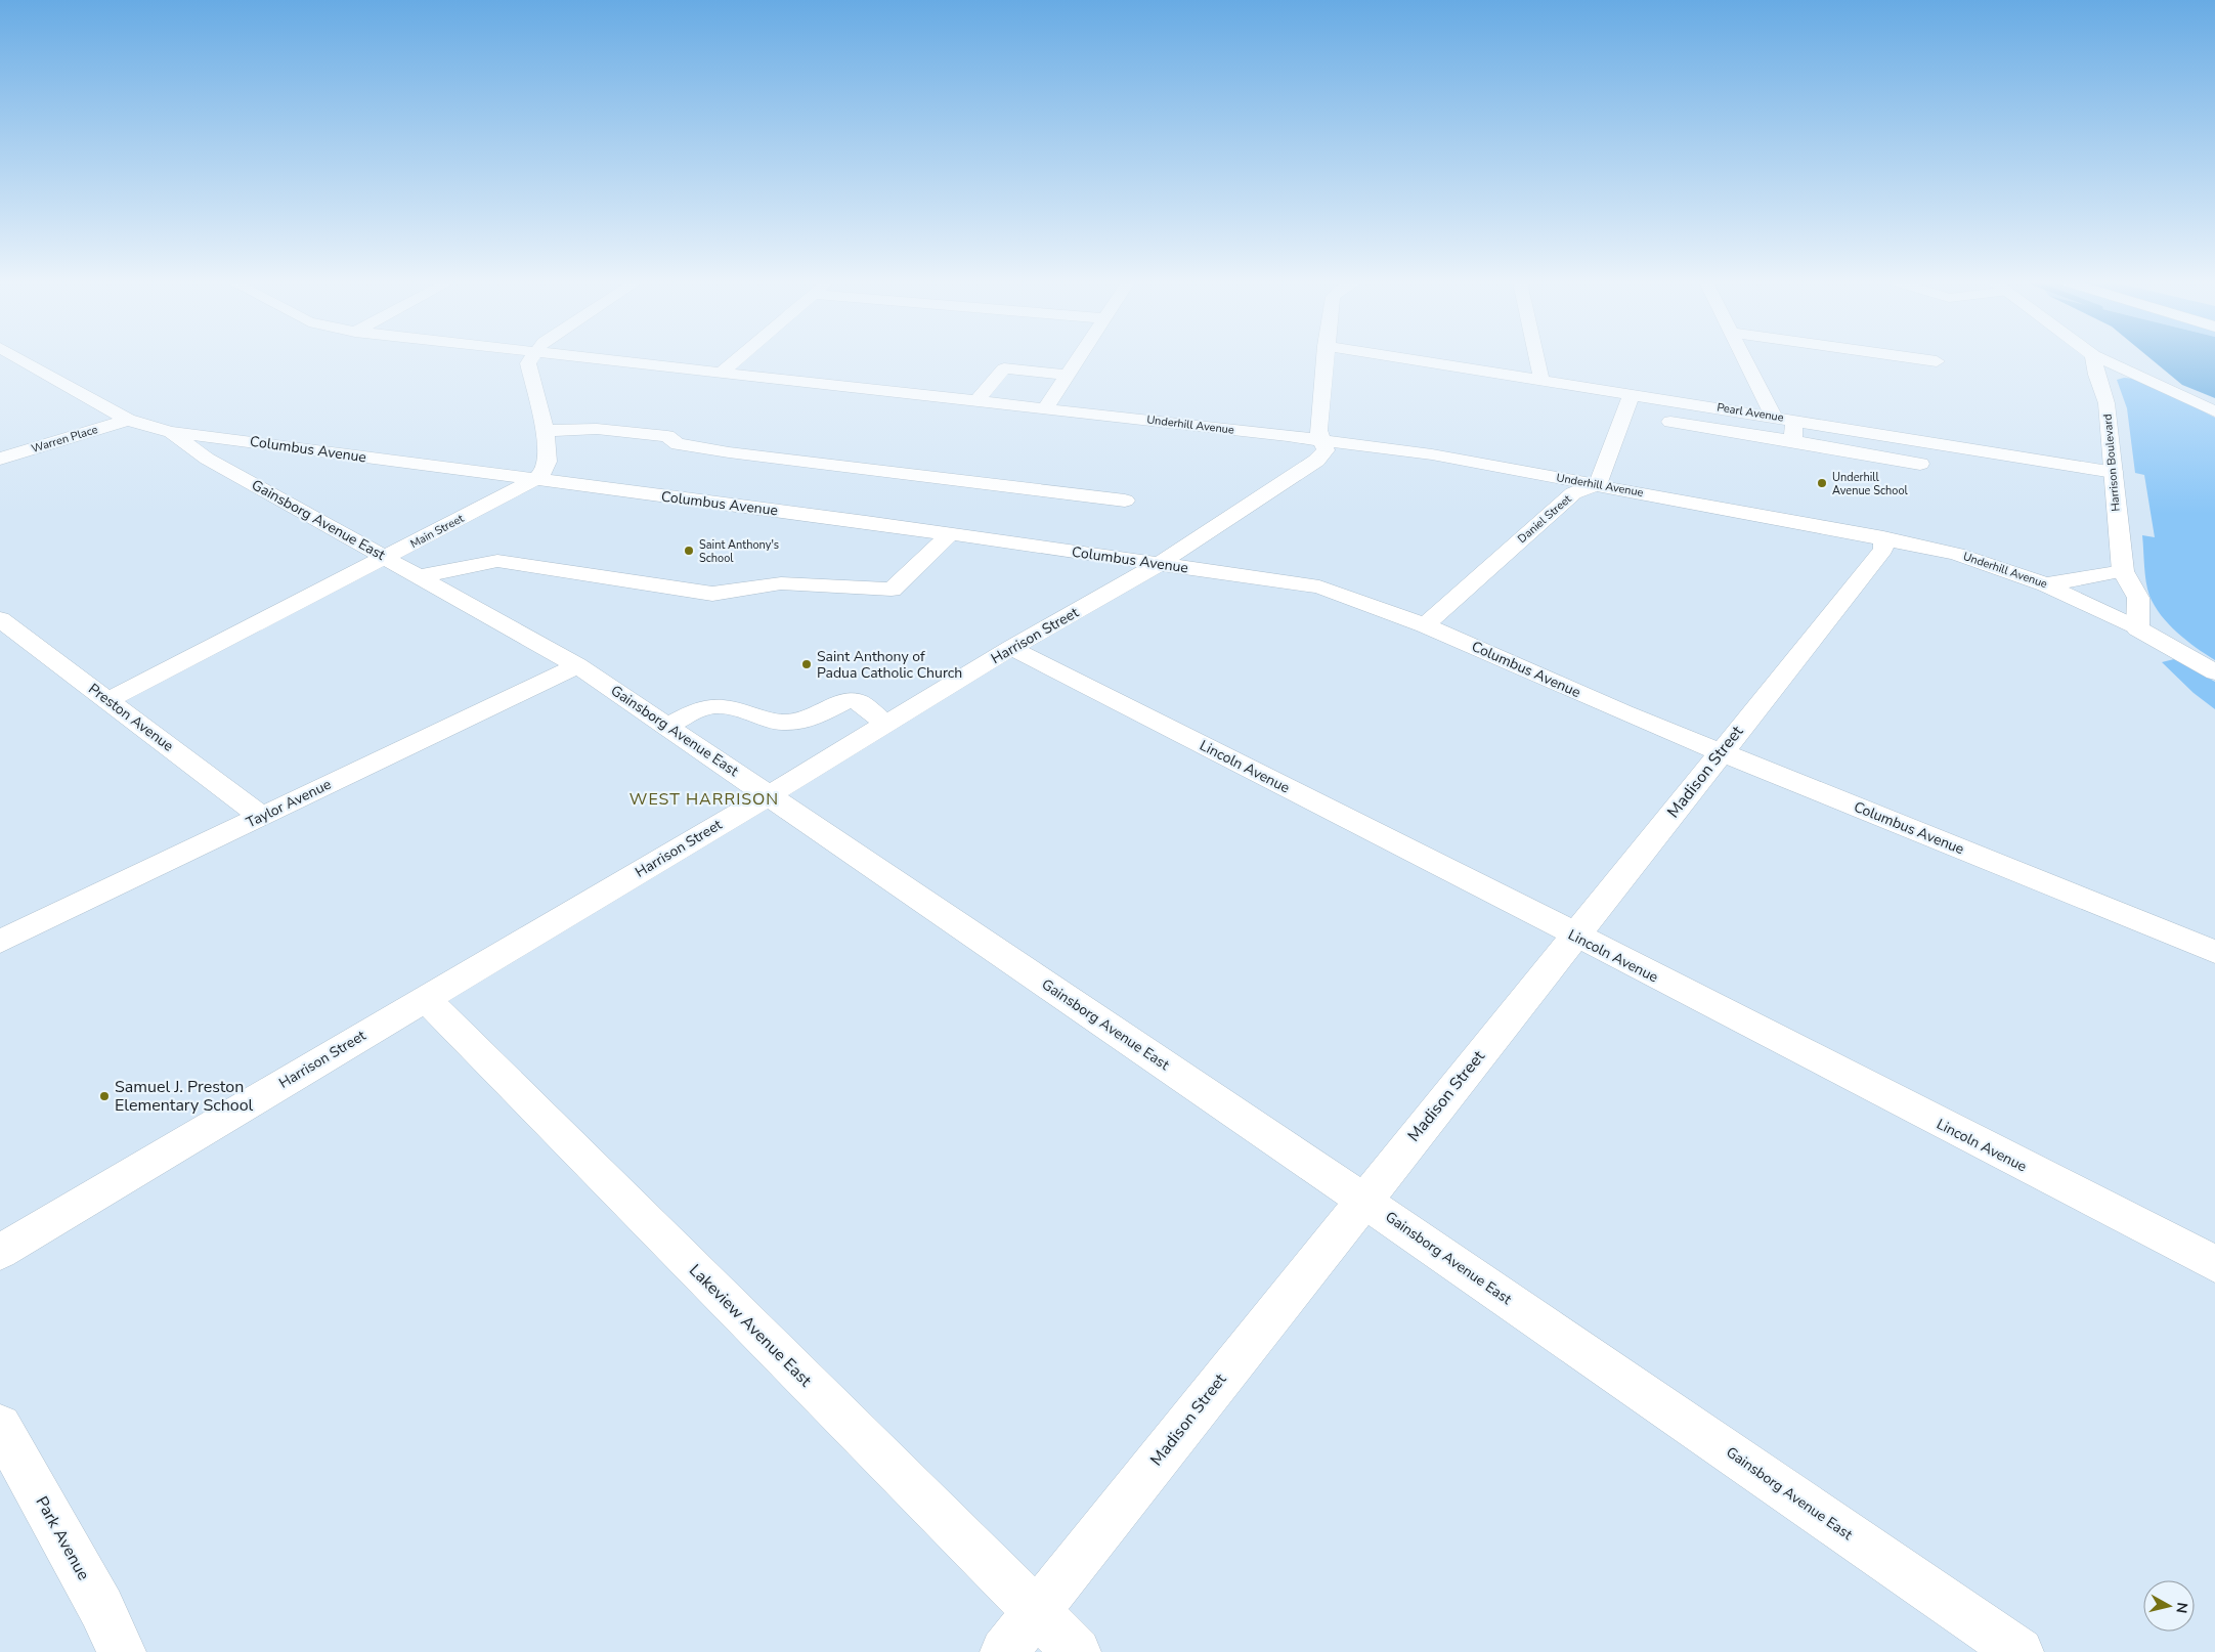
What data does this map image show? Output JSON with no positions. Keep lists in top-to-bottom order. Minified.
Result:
{"streets":{"street":["Pearl Avenue","Underhill Avenue","Warren Place","Columbus Avenue","Harrison Boulevard","Daniel Street","Gainsborg Avenue East","Main Street","Harrison Street","Preston Avenue","Lincoln Avenue","Madison Street","Taylor Avenue","Lakeview Avenue East","Park Avenue"]},"crossings":[["Pearl Avenue","Harrison Boulevard"],["Underhill Avenue","Harrison Boulevard"],["Underhill Avenue","Daniel Street"],["Underhill Avenue","Harrison Street"],["Underhill Avenue","Madison Street"],["Warren Place","Columbus Avenue"],["Columbus Avenue","Daniel Street"],["Columbus Avenue","Gainsborg Avenue East"],["Columbus Avenue","Main Street"],["Columbus Avenue","Harrison Street"],["Columbus Avenue","Madison Street"],["Gainsborg Avenue East","Main Street"],["Gainsborg Avenue East","Harrison Street"],["Gainsborg Avenue East","Madison Street"],["Gainsborg Avenue East","Taylor Avenue"],["Main Street","Preston Avenue"],["Harrison Street","Lincoln Avenue"],["Harrison Street","Lakeview Avenue East"],["Preston Avenue","Taylor Avenue"],["Lincoln Avenue","Madison Street"],["Madison Street","Lakeview Avenue East"]],"districts":["WEST HARRISON"],"places":["Underhill Avenue School","Saint Anthony's School","Saint Anthony of Padua Catholic Church","Samuel J. Preston Elementary School"],"north":"right"}
